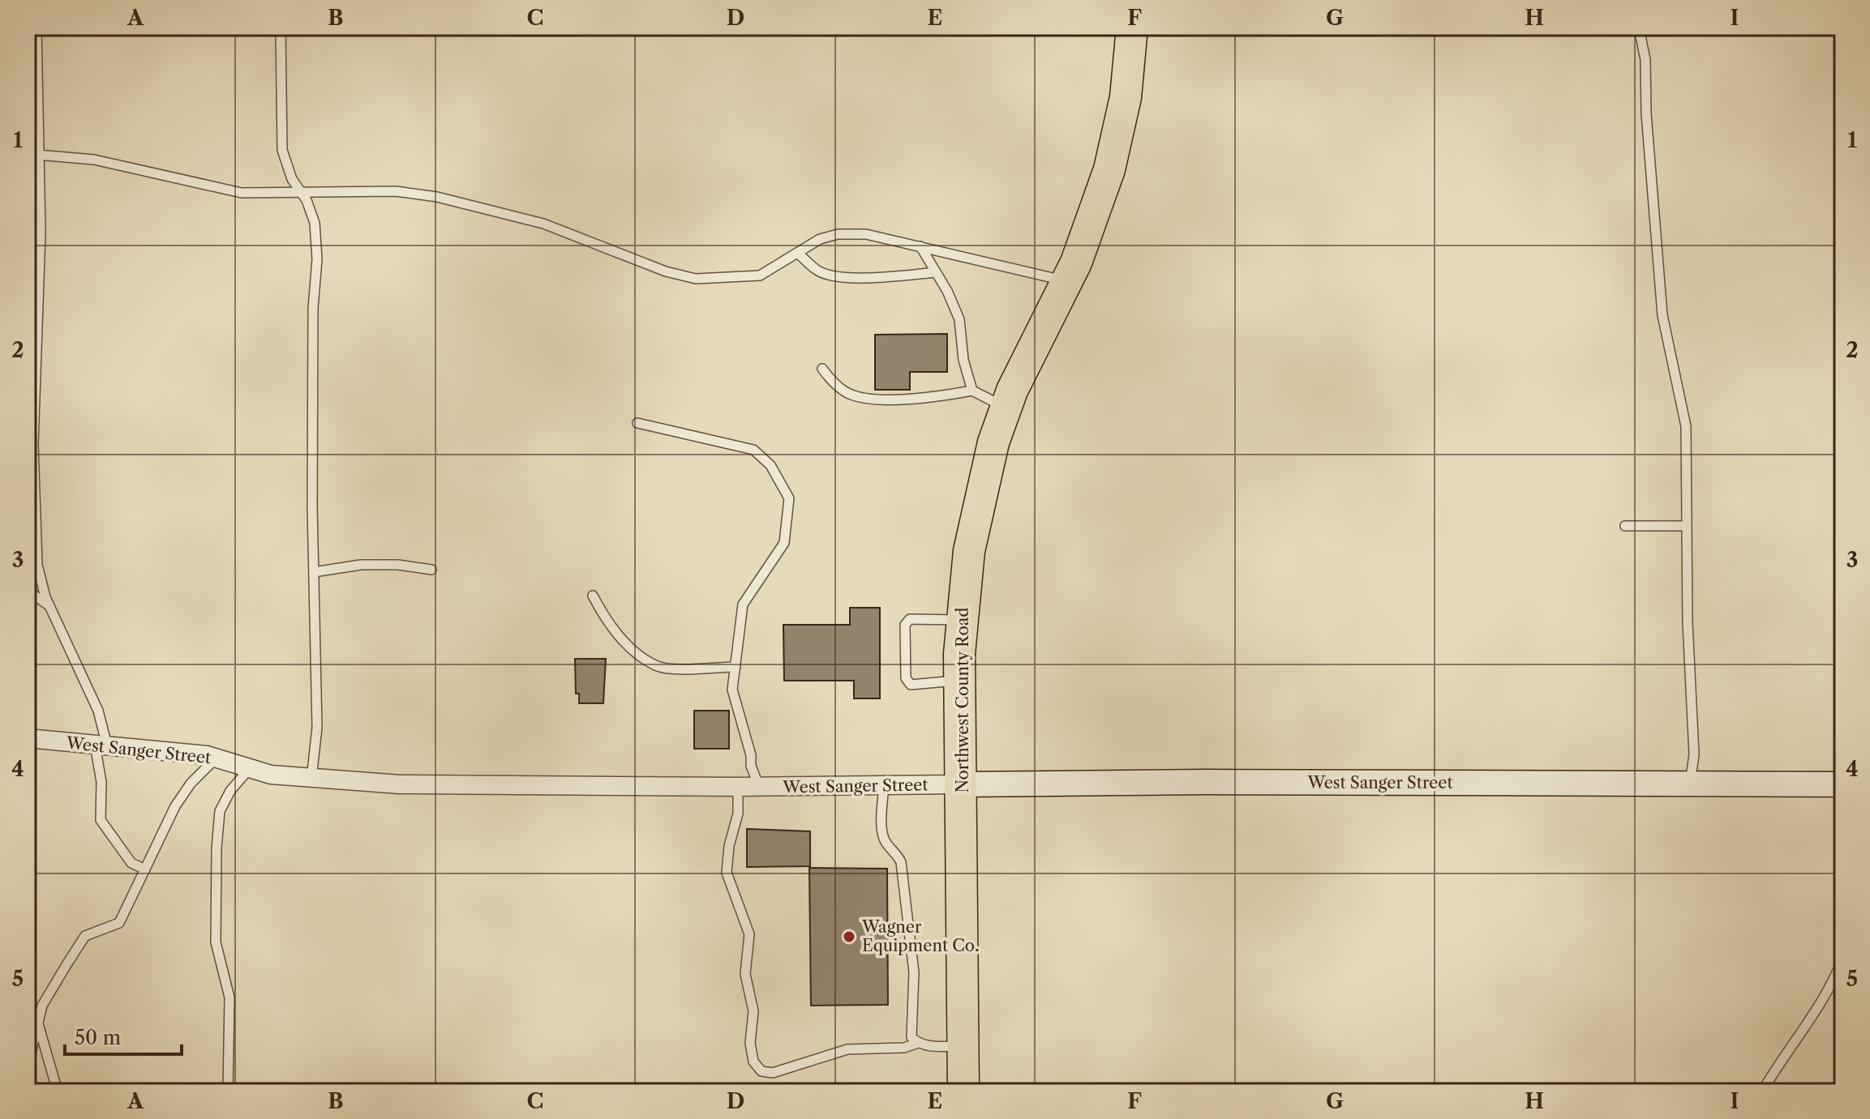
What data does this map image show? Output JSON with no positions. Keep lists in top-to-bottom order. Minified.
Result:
{"streets":{"highway":["Northwest County Road"],"main road":["West Sanger Street"]},"crossings":[["Northwest County Road","West Sanger Street"]],"places":["Wagner Equipment Co."],"scale_bar":"50 m","grid":{"columns":["A","B","C","D","E","F","G","H","I"],"rows":["1","2","3","4","5"]}}
